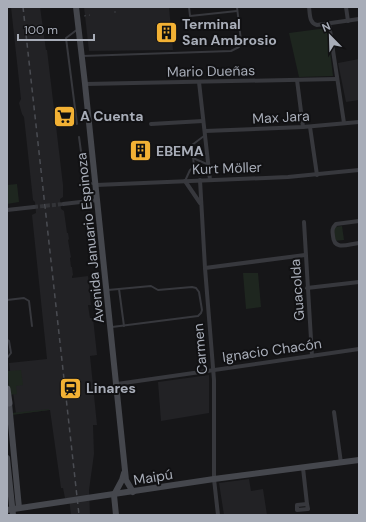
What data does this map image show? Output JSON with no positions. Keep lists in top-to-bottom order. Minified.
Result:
{"streets":{"main road":["Avenida Januario Espinoza","Maipú"],"street":["Mario Dueñas","Max Jara","Kurt Möller","Guacolda","Carmen","Ignacio Chacón"]},"crossings":[["Mario Dueñas","Avenida Januario Espinoza"],["Kurt Möller","Avenida Januario Espinoza"],["Kurt Möller","Carmen"],["Avenida Januario Espinoza","Ignacio Chacón"],["Avenida Januario Espinoza","Maipú"],["Guacolda","Ignacio Chacón"],["Carmen","Ignacio Chacón"],["Carmen","Maipú"]],"places":{"building":["Terminal San Ambrosio","EBEMA"],"supermarket":["A Cuenta"],"station":["Linares"]},"scale_bar":"100 m","north":"top left"}
